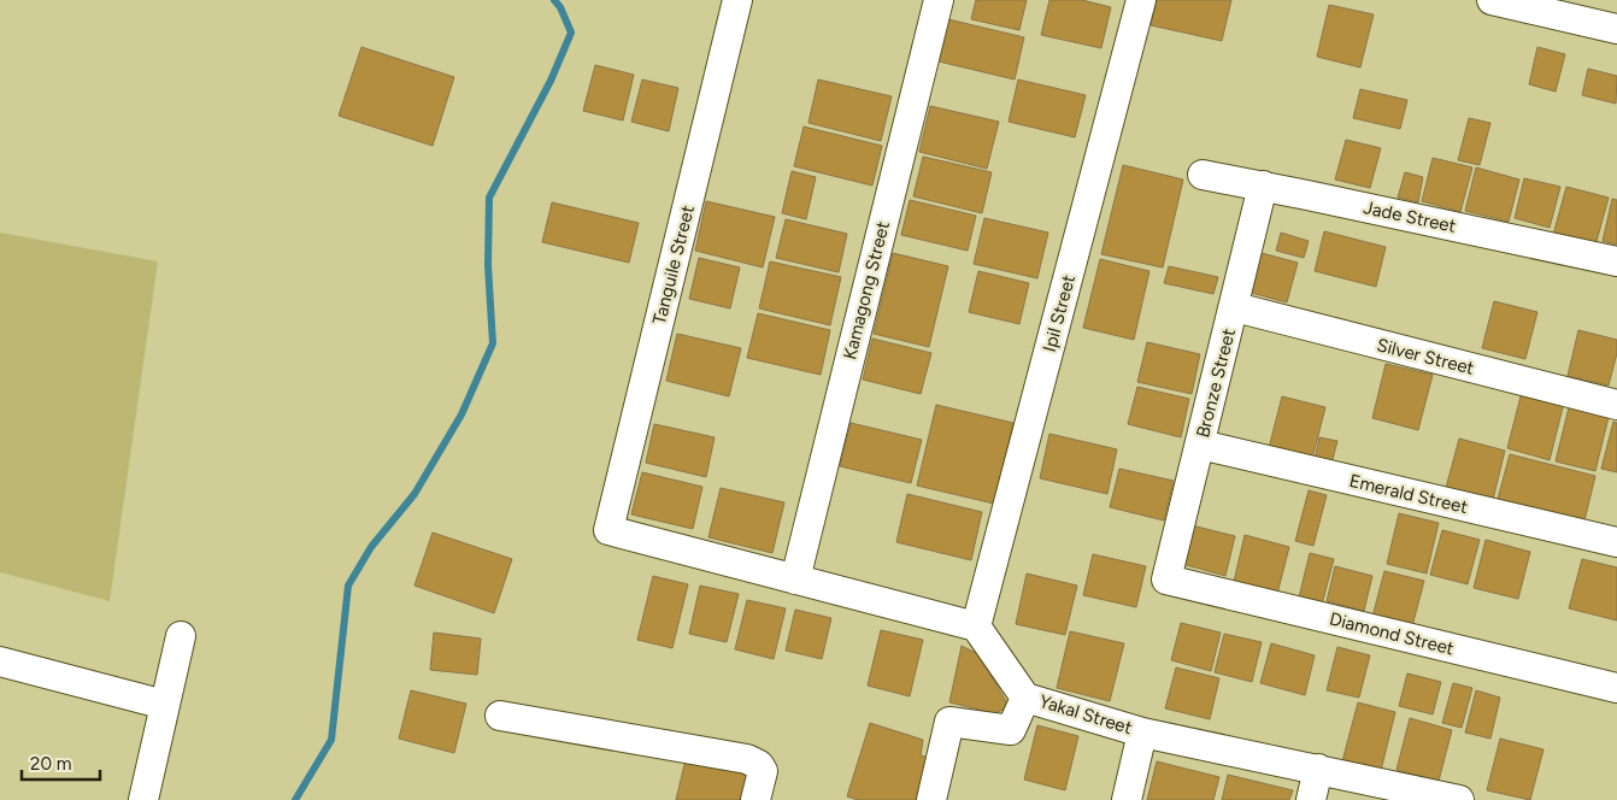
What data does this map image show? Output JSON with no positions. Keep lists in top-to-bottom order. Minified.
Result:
{"streets":{"street":["Jade Street","Tanguile Street","Kamagong Street","Ipil Street","Silver Street","Bronze Street","Emerald Street","Diamond Street","Yakal Street"]},"crossings":[["Jade Street","Bronze Street"],["Tanguile Street","Kamagong Street"],["Ipil Street","Yakal Street"],["Silver Street","Bronze Street"],["Bronze Street","Emerald Street"],["Bronze Street","Diamond Street"]],"scale_bar":"20 m"}
